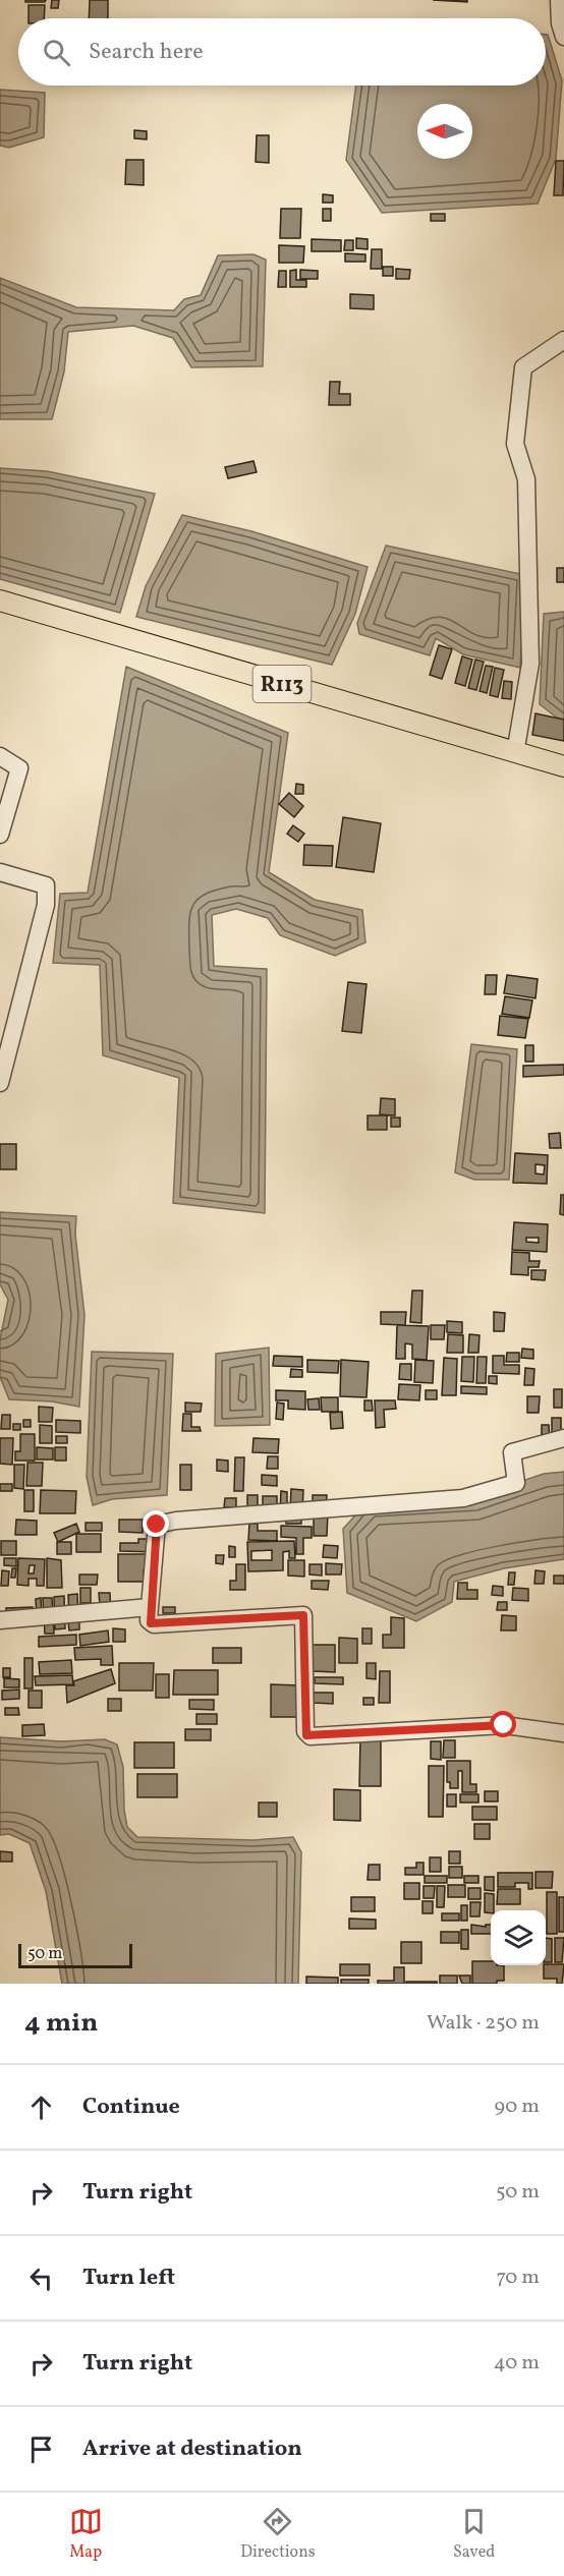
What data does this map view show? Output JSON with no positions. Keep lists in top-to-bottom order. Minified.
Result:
{"streets":{"main road":["R113"]},"scale_bar":"50 m","north":"left","page":{"search":"Search here","scale":"50 m","heading":["4 min","Walk · 250 m"],"list":[["Continue","90 m"],["Turn right","50 m"],["Turn left","70 m"],["Turn right","40 m"],"Arrive at destination"],"nav":["Map","Directions","Saved"]}}
